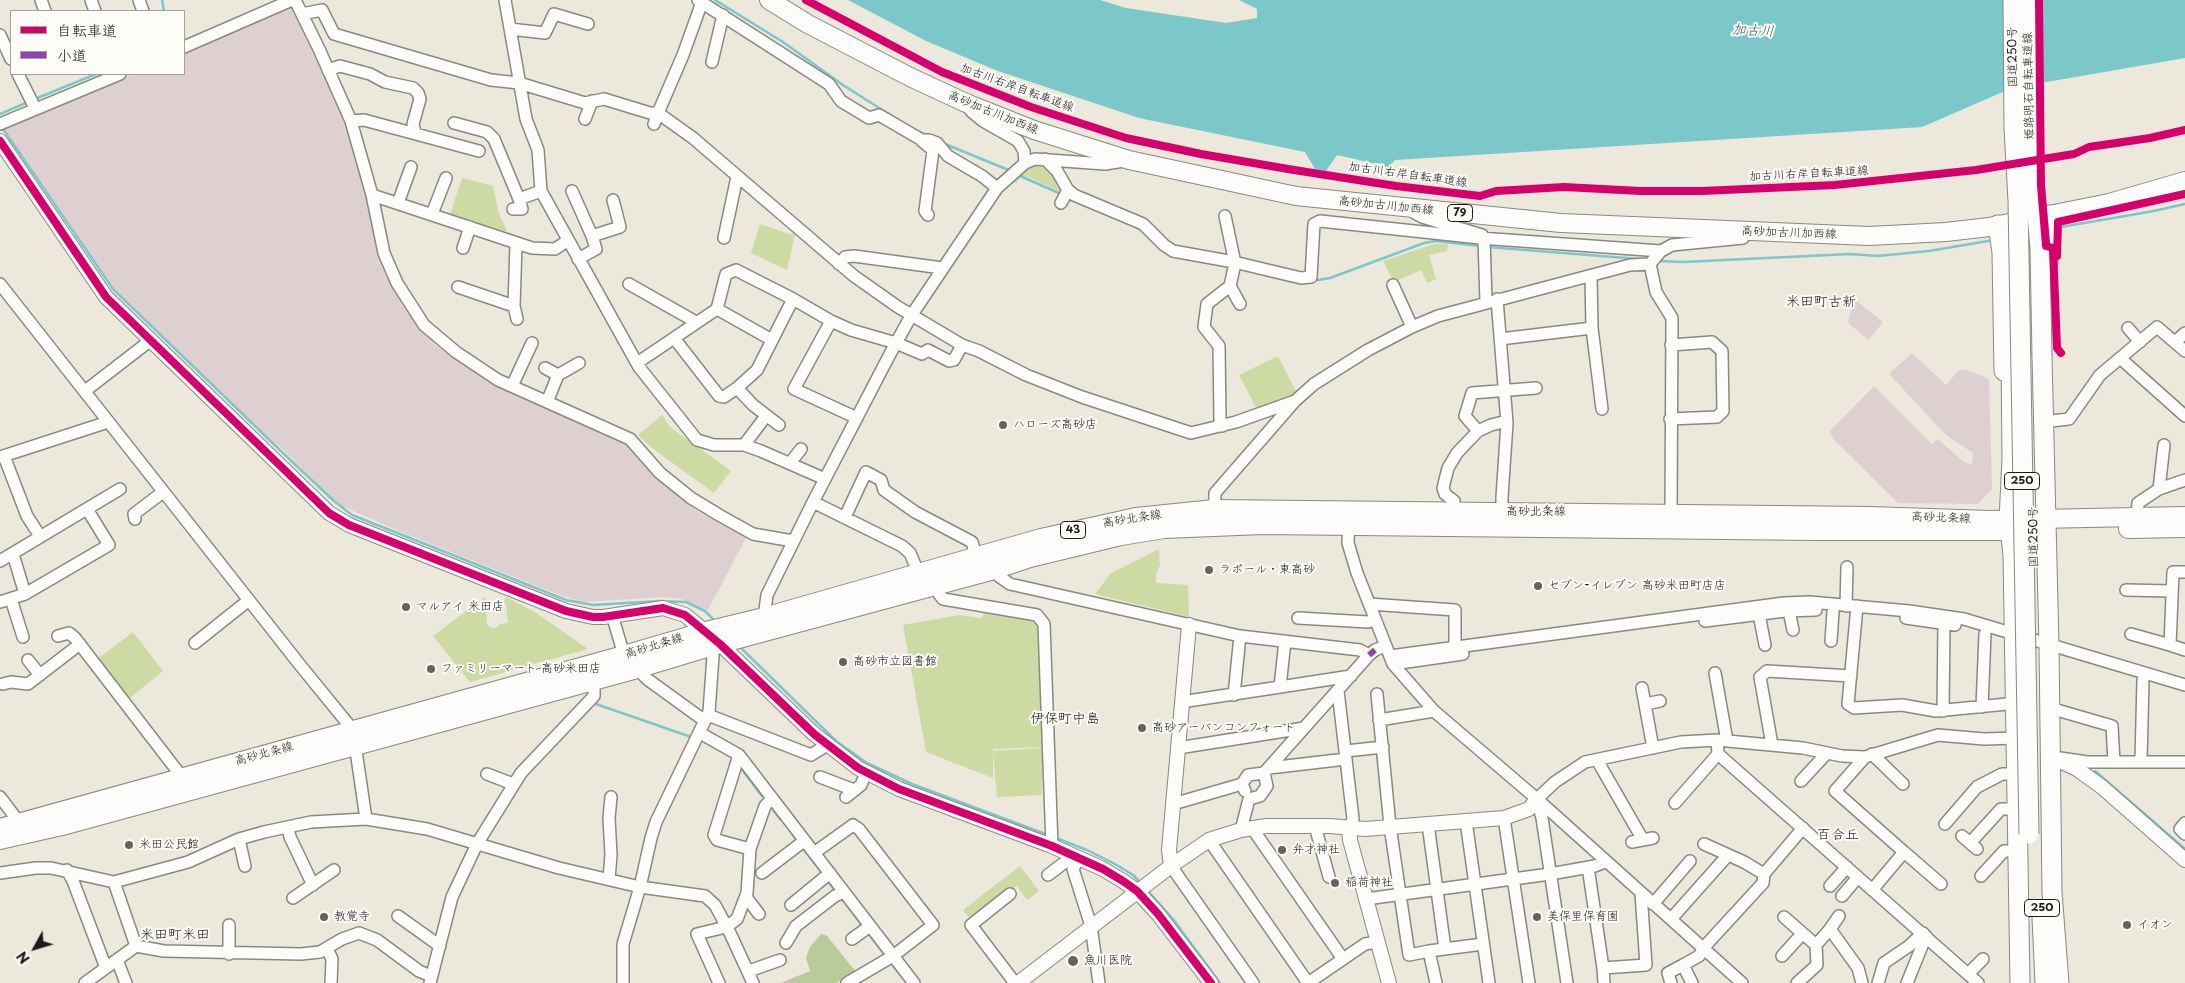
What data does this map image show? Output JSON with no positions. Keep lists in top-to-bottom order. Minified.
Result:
{"streets":{"highway":["国道250号","250"],"main road":["高砂加古川加西線","79","高砂北条線","43"],"cycle path":["姫路明石自転車道線","加古川右岸自転車道線"]},"crossings":[["国道250号","250"],["250","高砂北条線"]],"districts":["米田町古新","伊保町中島","百合丘","米田町米田"],"water":["加古川"],"places":["ハローズ高砂店","ラポール・東高砂","セブン-イレブン 高砂米田町店店","マルアイ 米田店","高砂市立図書館","ファミリーマート 高砂米田店","高砂アーバンコンフォート","米田公民館","弁才神社","稲荷神社","教覚寺","美保里保育園","イオン","魚川医院"],"legend":["自転車道","小道"],"north":"bottom left"}
